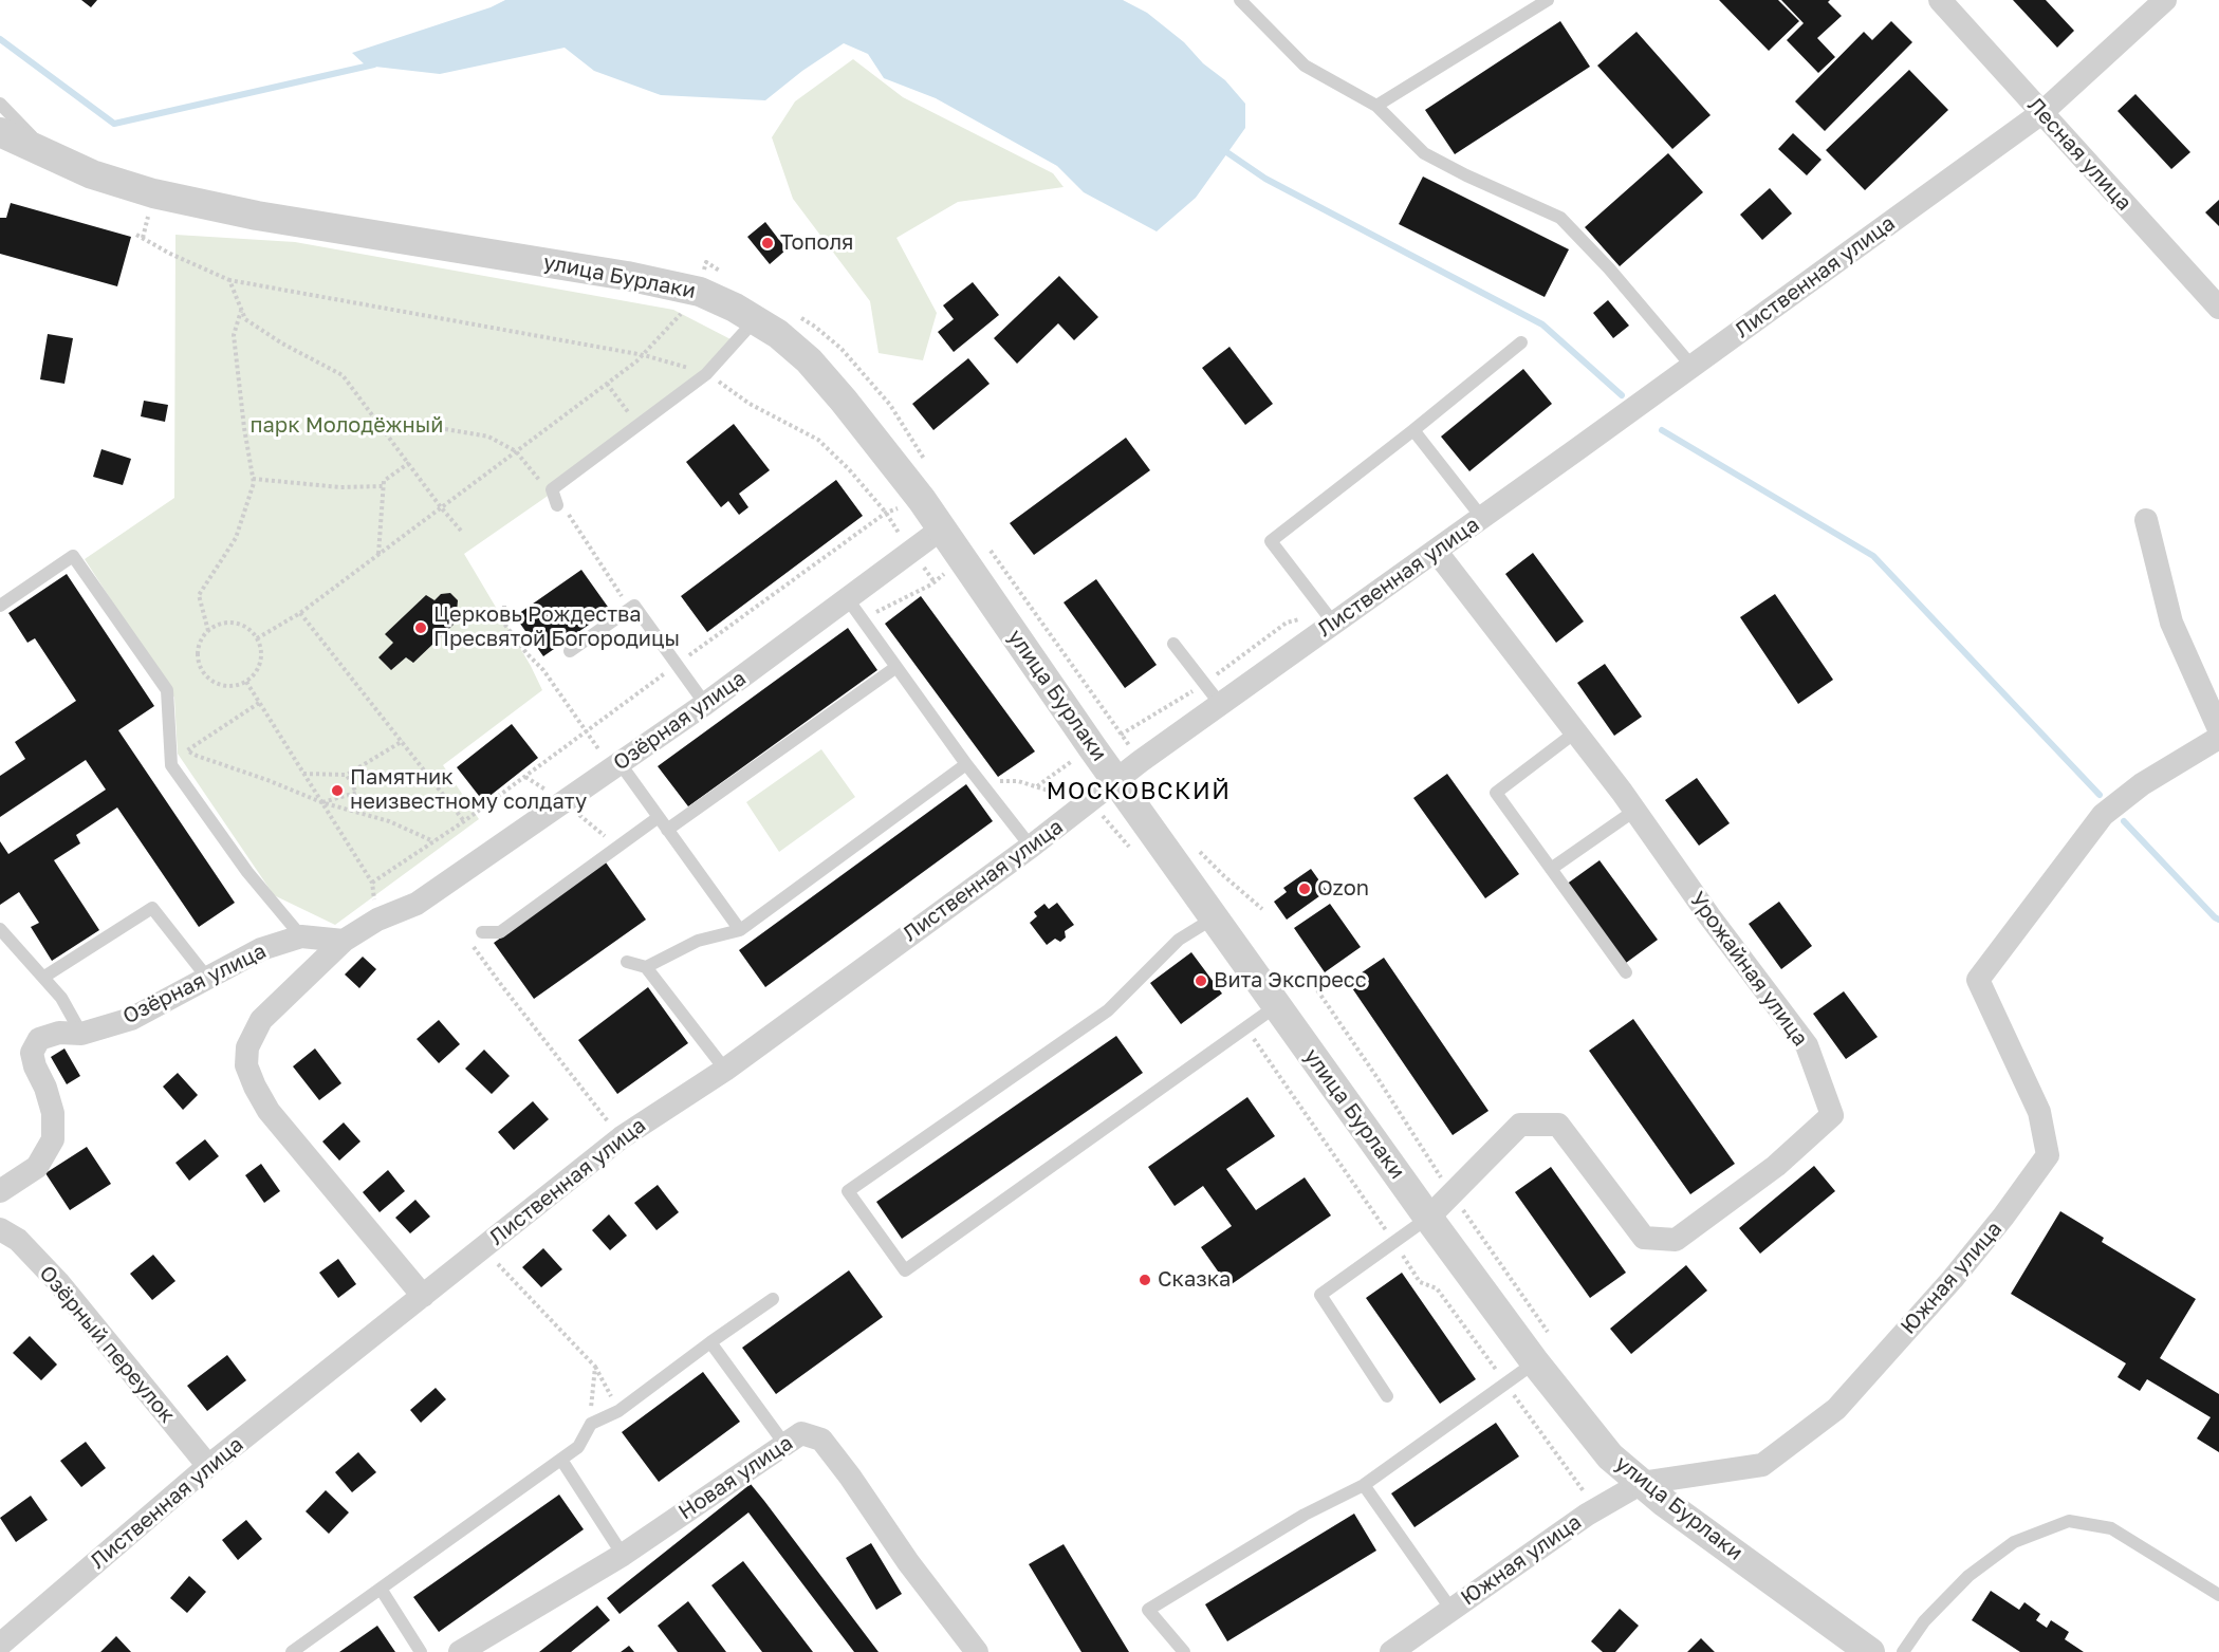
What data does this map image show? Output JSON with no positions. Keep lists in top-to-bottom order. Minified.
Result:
{"streets":{"street":["Лесная улица","улица Бурлаки","Лиственная улица","Озёрная улица","Урожайная улица","Южная улица","Озёрный переулок","Новая улица"]},"crossings":[["Лесная улица","Лиственная улица"],["улица Бурлаки","Лиственная улица"],["улица Бурлаки","Озёрная улица"],["улица Бурлаки","Урожайная улица"],["улица Бурлаки","Южная улица"],["Лиственная улица","Озёрная улица"],["Лиственная улица","Урожайная улица"],["Лиственная улица","Озёрный переулок"]],"districts":["МОСКОВСКИЙ"],"parks":["парк Молодёжный"],"places":["Тополя","Церковь Рождества Пресвятой Богородицы","Памятник неизвестному солдату","Ozon","Вита Экспресс","Сказка"]}
